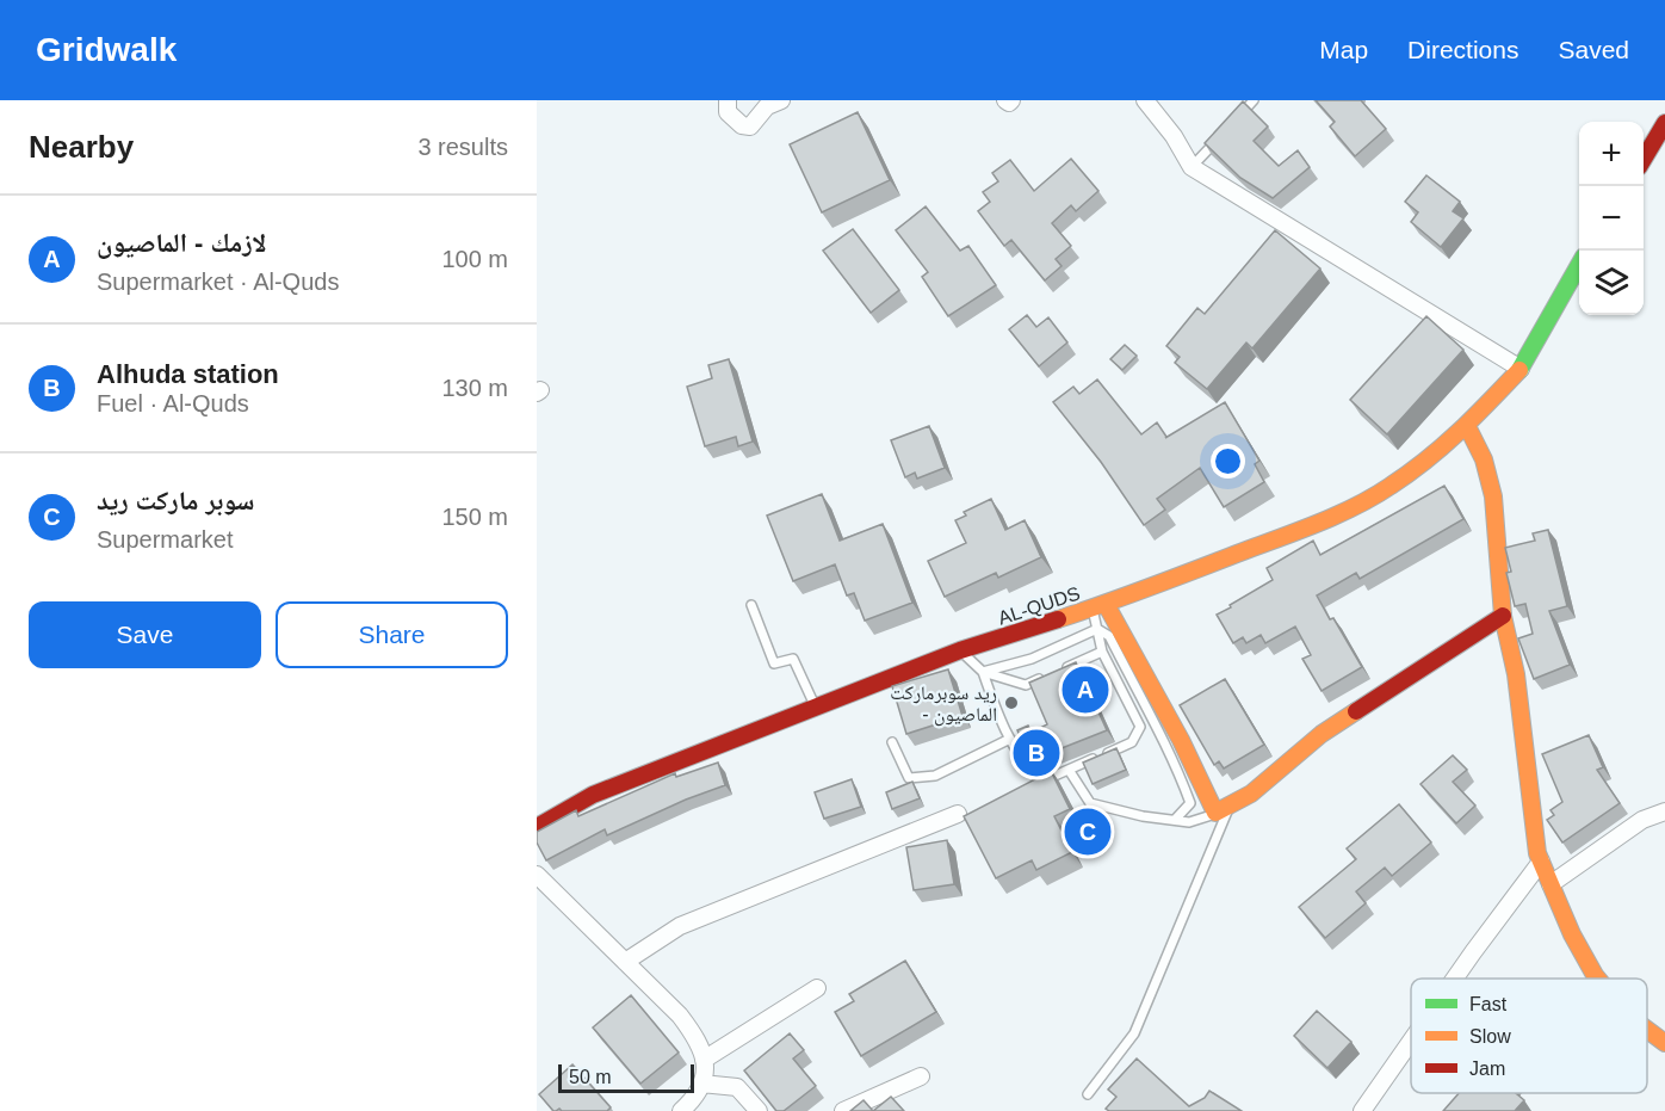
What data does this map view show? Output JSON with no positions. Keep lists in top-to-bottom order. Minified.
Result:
{"streets":{"street":["AL-QUDS"]},"places":["ريد سوبرماركت - الماصيون"],"legend":["Fast","Slow","Jam"],"scale_bar":"50 m","page":{"header":"Gridwalk","nav":["Map","Directions","Saved"],"heading":["Nearby","3 results"],"map_buttons":["+","−"],"list":[{"mark":"A","name":"لازمك - الماصيون","note":"Supermarket · Al-Quds","value":"100 m"},{"mark":"B","name":"Alhuda station","note":"Fuel · Al-Quds","value":"130 m"},{"mark":"C","name":"سوبر ماركت ريد","note":"Supermarket","value":"150 m"}],"buttons":["Save","Share"],"pins":["A","B","C"],"scale":"50 m"}}
